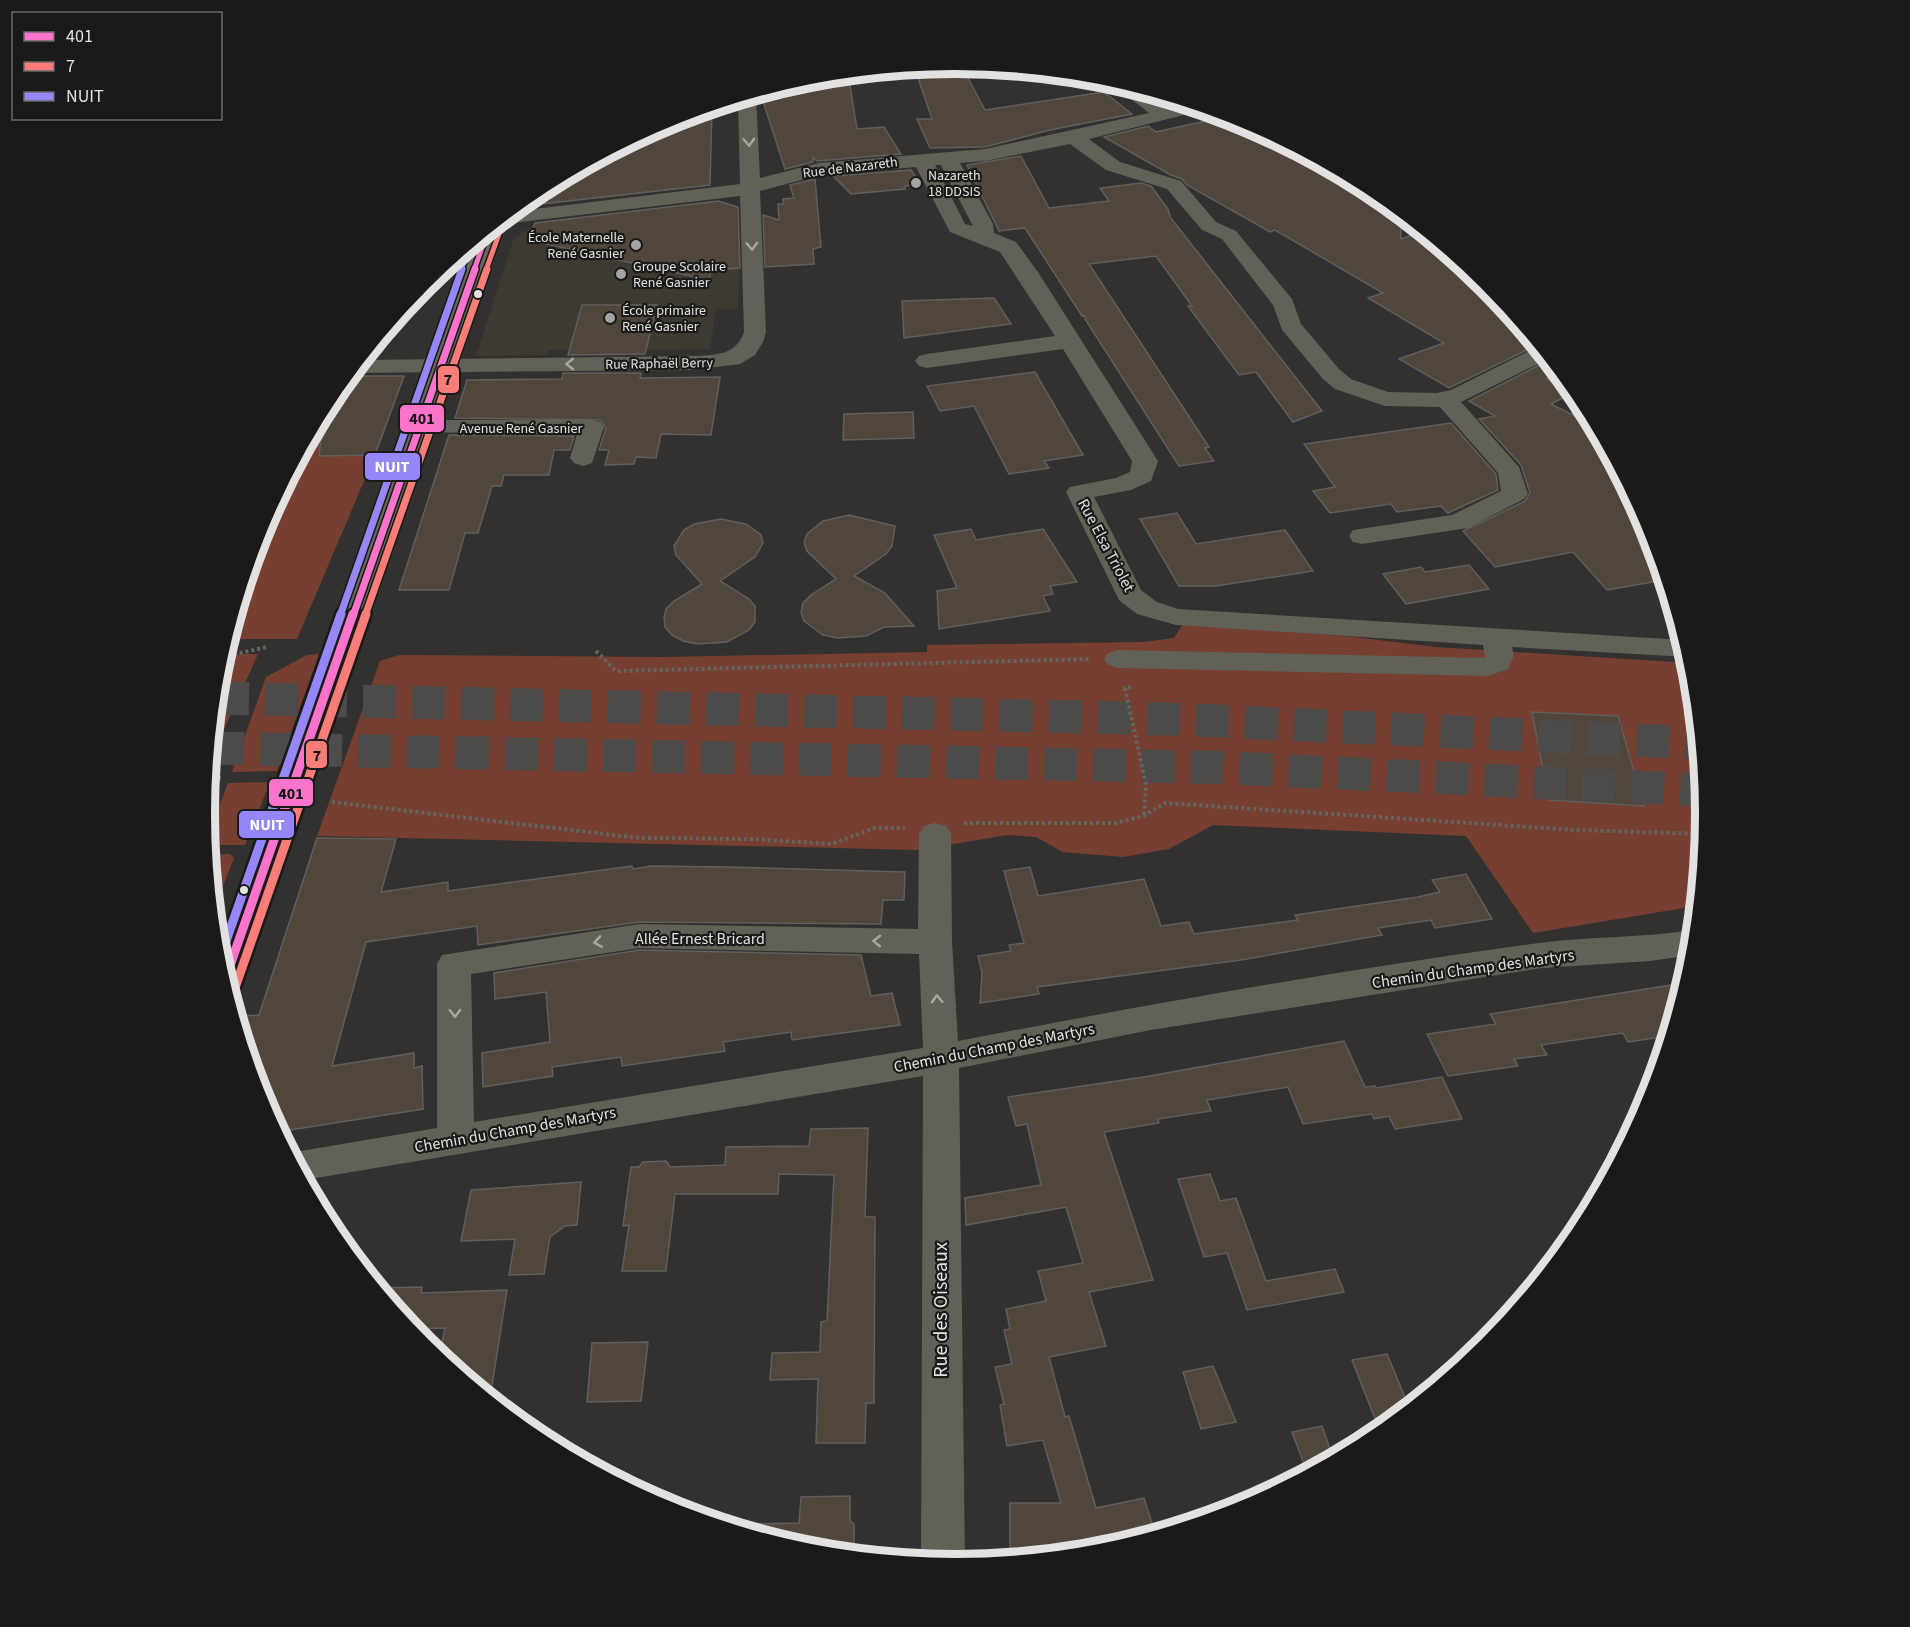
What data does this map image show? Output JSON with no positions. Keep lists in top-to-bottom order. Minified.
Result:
{"streets":{"street":["Rue de Nazareth","Rue Raphaël Berry","Avenue René Gasnier","Rue Elsa Triolet","Allée Ernest Bricard","Chemin du Champ des Martyrs","Rue des Oiseaux"]},"crossings":[["Rue de Nazareth","Rue Raphaël Berry"],["Rue de Nazareth","Rue Elsa Triolet"],["Allée Ernest Bricard","Chemin du Champ des Martyrs"],["Chemin du Champ des Martyrs","Rue des Oiseaux"]],"places":["Nazareth 18 DDSIS","École Maternelle René Gasnier","Groupe Scolaire René Gasnier","École primaire René Gasnier"],"lines":["transit line 7","transit line 401","transit line NUIT"],"legend":["401","7","NUIT"]}
